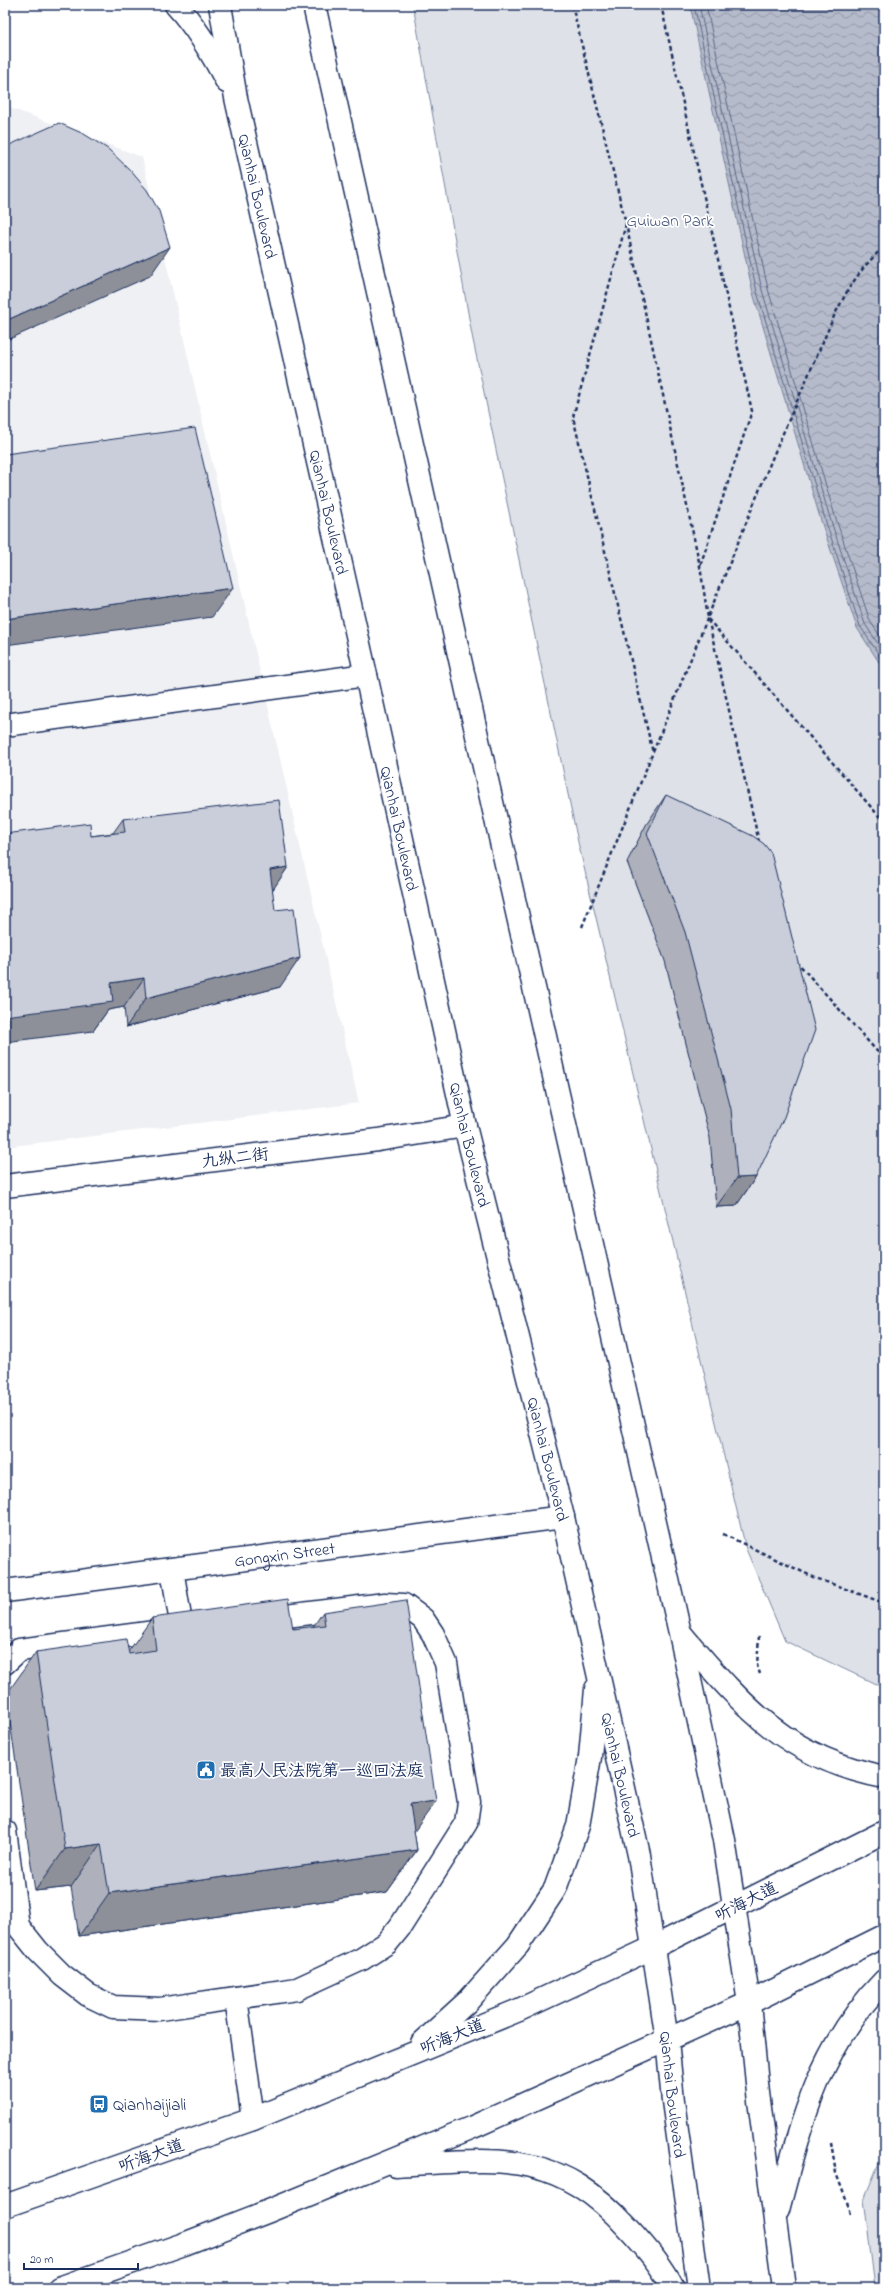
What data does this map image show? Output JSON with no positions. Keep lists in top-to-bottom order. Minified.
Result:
{"streets":{"main road":["Qianhai Boulevard","九纵二街","Gongxin Street","听海大道"]},"crossings":[["Qianhai Boulevard","九纵二街"],["Qianhai Boulevard","Gongxin Street"],["Qianhai Boulevard","听海大道"]],"parks":["Guiwan Park"],"places":{"public building":["最高人民法院第一巡回法庭"],"bus stop":["Qianhaijiali"]},"scale_bar":"20 m"}
